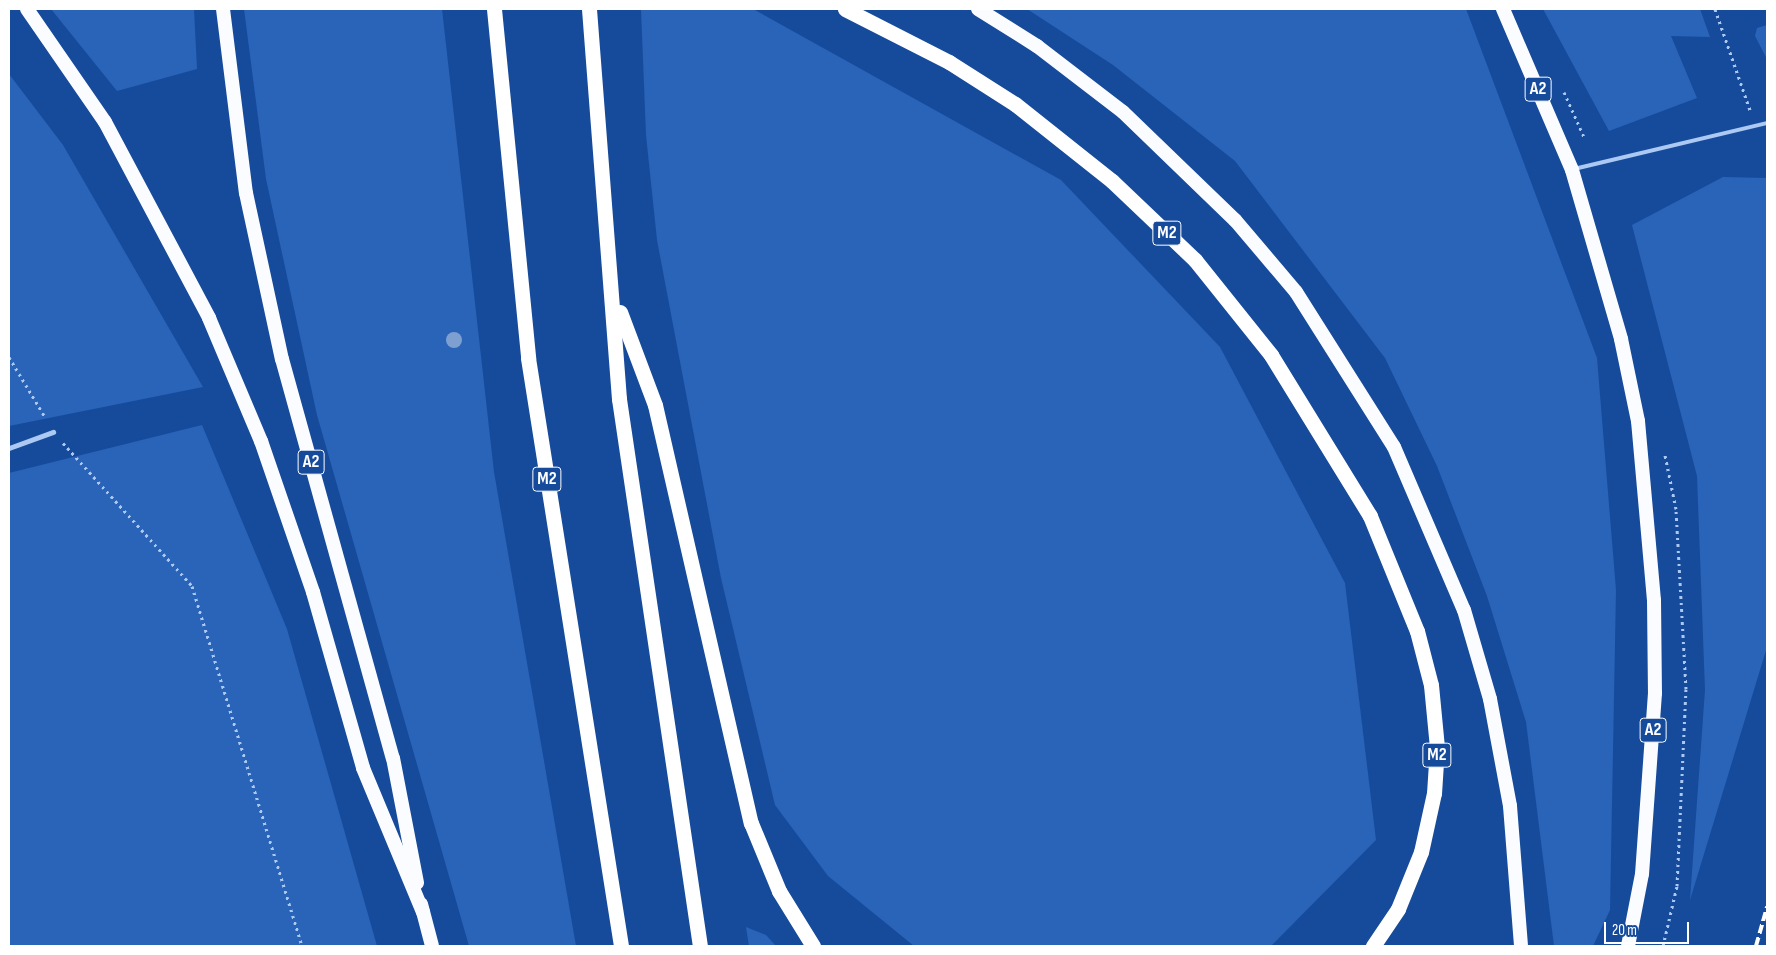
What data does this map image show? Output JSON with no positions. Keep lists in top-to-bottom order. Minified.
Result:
{"streets":{"highway":["A2","M2"]},"scale_bar":"20 m"}
